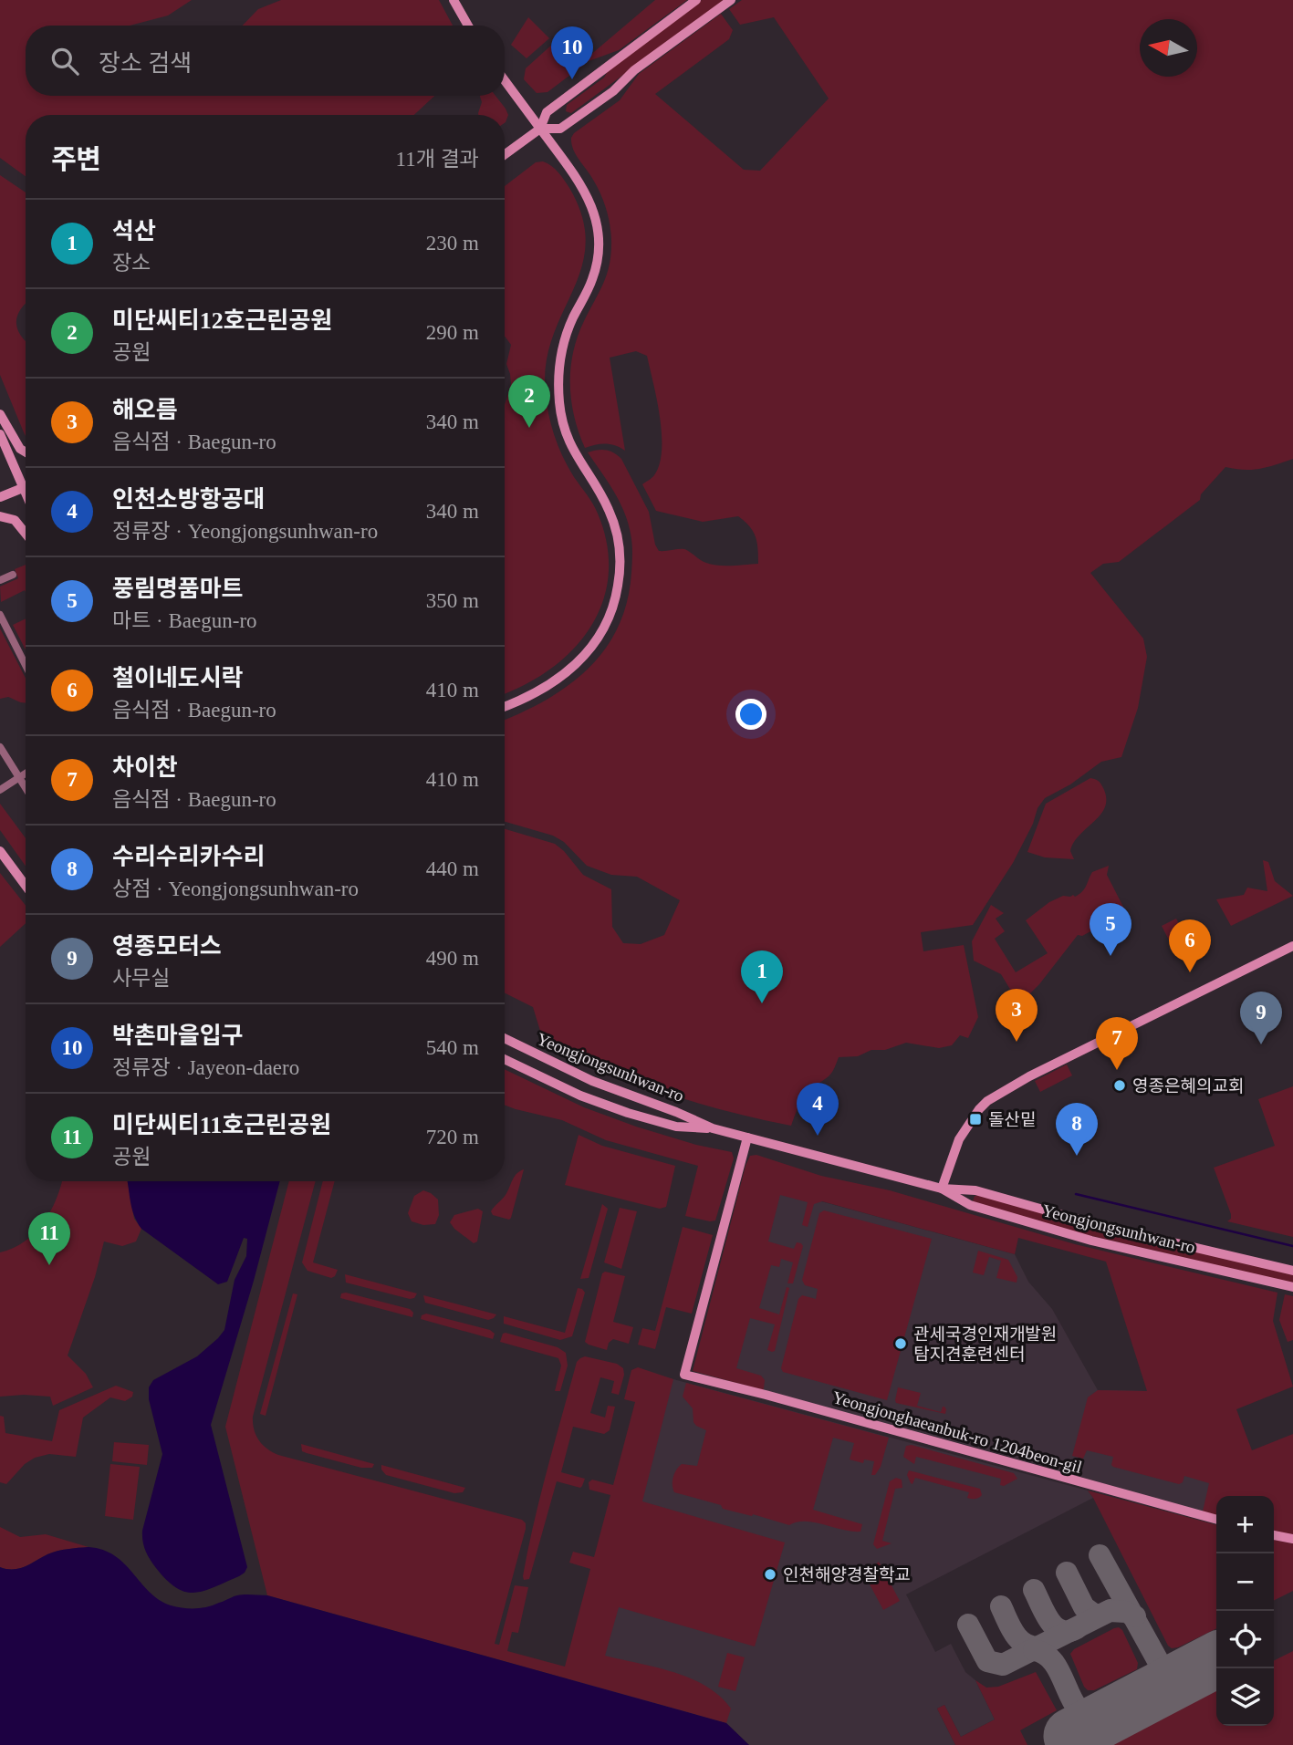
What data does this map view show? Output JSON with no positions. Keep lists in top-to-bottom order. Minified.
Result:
{"streets":{"main road":["Yeongjongsunhwan-ro","Yeongjonghaeanbuk-ro 1204beon-gil"]},"crossings":[["Yeongjongsunhwan-ro","Yeongjonghaeanbuk-ro 1204beon-gil"]],"places":{"other":["영종은혜의교회","관세국경인재개발원 탐지견훈련센터","인천해양경찰학교"],"transit":["돌산밑"]},"north":"left","page":{"search":"장소 검색","pins":["10","2","5","6","1","3","9","7","4","8","11"],"heading":["주변","11개 결과"],"list":[{"mark":"1","name":"석산","note":"장소","value":"230 m"},{"mark":"2","name":"미단씨티12호근린공원","note":"공원","value":"290 m"},{"mark":"3","name":"해오름","note":"음식점 · Baegun-ro","value":"340 m"},{"mark":"4","name":"인천소방항공대","note":"정류장 · Yeongjongsunhwan-ro","value":"340 m"},{"mark":"5","name":"풍림명품마트","note":"마트 · Baegun-ro","value":"350 m"},{"mark":"6","name":"철이네도시락","note":"음식점 · Baegun-ro","value":"410 m"},{"mark":"7","name":"차이찬","note":"음식점 · Baegun-ro","value":"410 m"},{"mark":"8","name":"수리수리카수리","note":"상점 · Yeongjongsunhwan-ro","value":"440 m"},{"mark":"9","name":"영종모터스","note":"사무실","value":"490 m"},{"mark":"10","name":"박촌마을입구","note":"정류장 · Jayeon-daero","value":"540 m"},{"mark":"11","name":"미단씨티11호근린공원","note":"공원","value":"720 m"}],"map_buttons":["+","−"]}}
